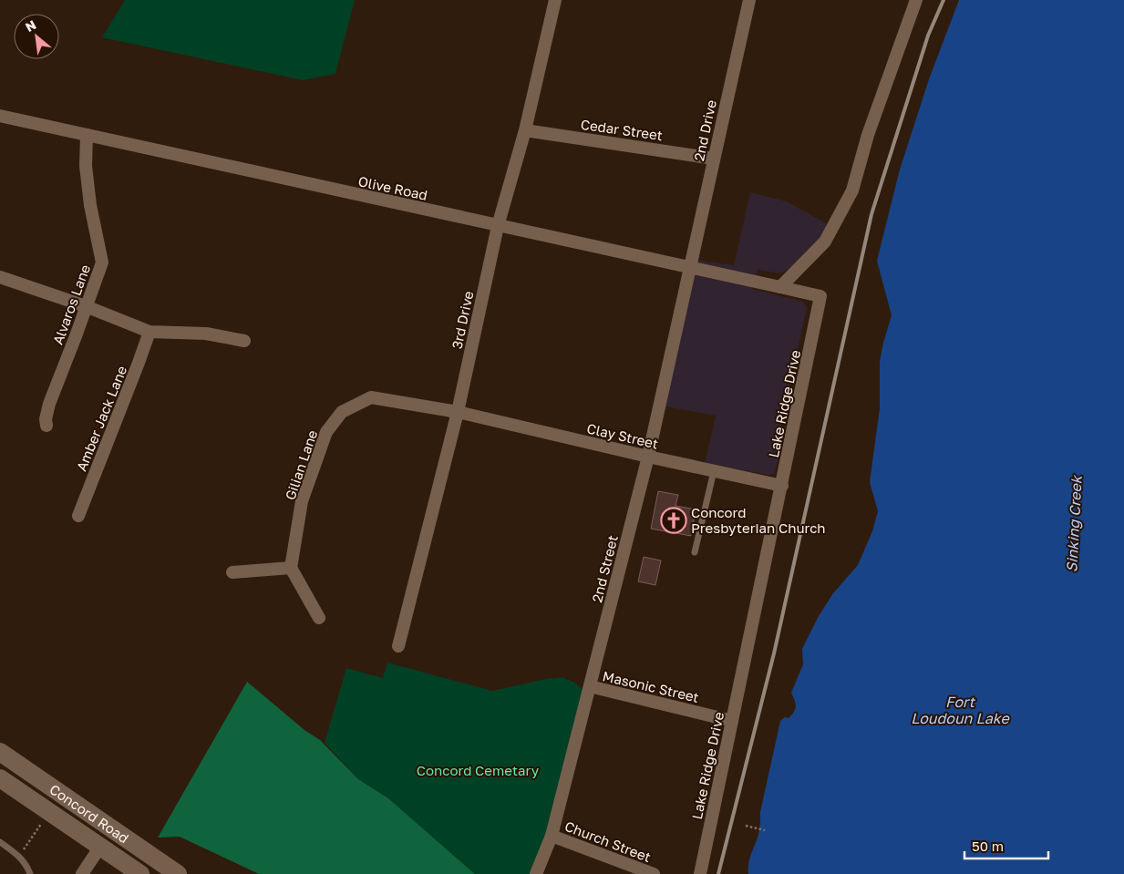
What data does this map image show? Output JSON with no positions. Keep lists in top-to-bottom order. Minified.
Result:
{"streets":{"main road":["Concord Road"],"street":["Cedar Street","2nd Drive","Olive Road","Alvaros Lane","3rd Drive","Lake Ridge Drive","Amber Jack Lane","Clay Street","Gilian Lane","2nd Street","Masonic Street","Church Street"]},"crossings":[["Cedar Street","2nd Drive"],["Cedar Street","3rd Drive"],["2nd Drive","Olive Road"],["2nd Drive","2nd Street"],["Olive Road","Alvaros Lane"],["Olive Road","3rd Drive"],["Olive Road","Lake Ridge Drive"],["Olive Road","2nd Street"],["3rd Drive","Clay Street"],["3rd Drive","Gilian Lane"],["Lake Ridge Drive","Clay Street"],["Lake Ridge Drive","Masonic Street"],["Clay Street","Gilian Lane"],["Clay Street","2nd Street"],["2nd Street","Masonic Street"],["2nd Street","Church Street"]],"water":["Sinking Creek","Fort Loudoun Lake"],"parks":["Concord Cemetary"],"places":{"church":["Concord Presbyterian Church"]},"scale_bar":"50 m","north":"top left"}
